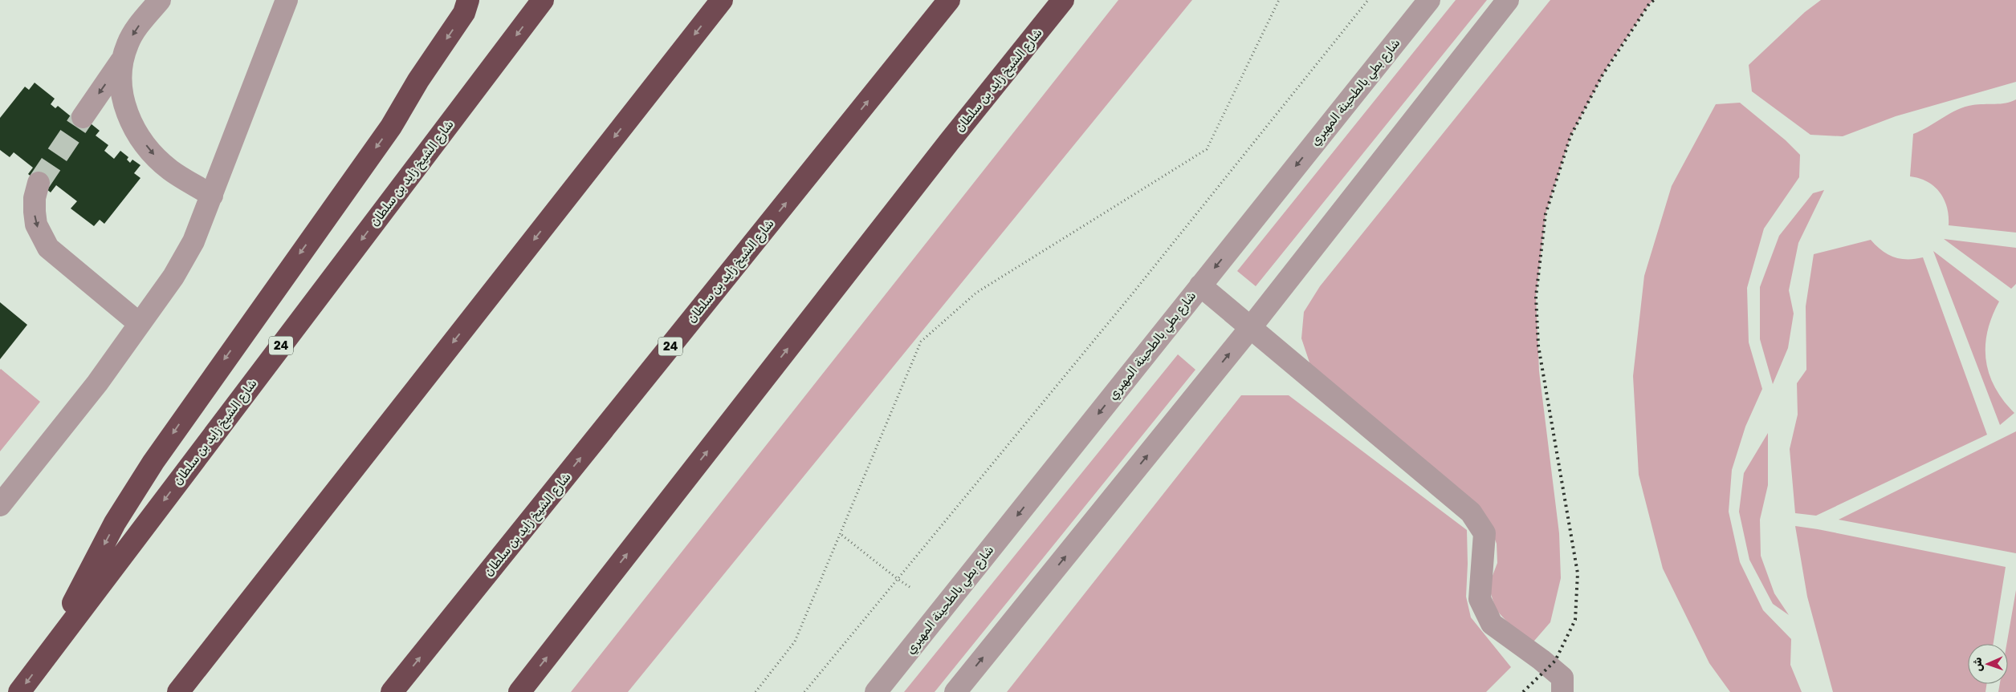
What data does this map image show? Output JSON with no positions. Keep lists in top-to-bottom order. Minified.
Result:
{"streets":{"highway":["شارع الشيخ زايد بن سلطان","24"],"street":["شارع بطي بالطحينة المهيري"]},"north":"left"}
